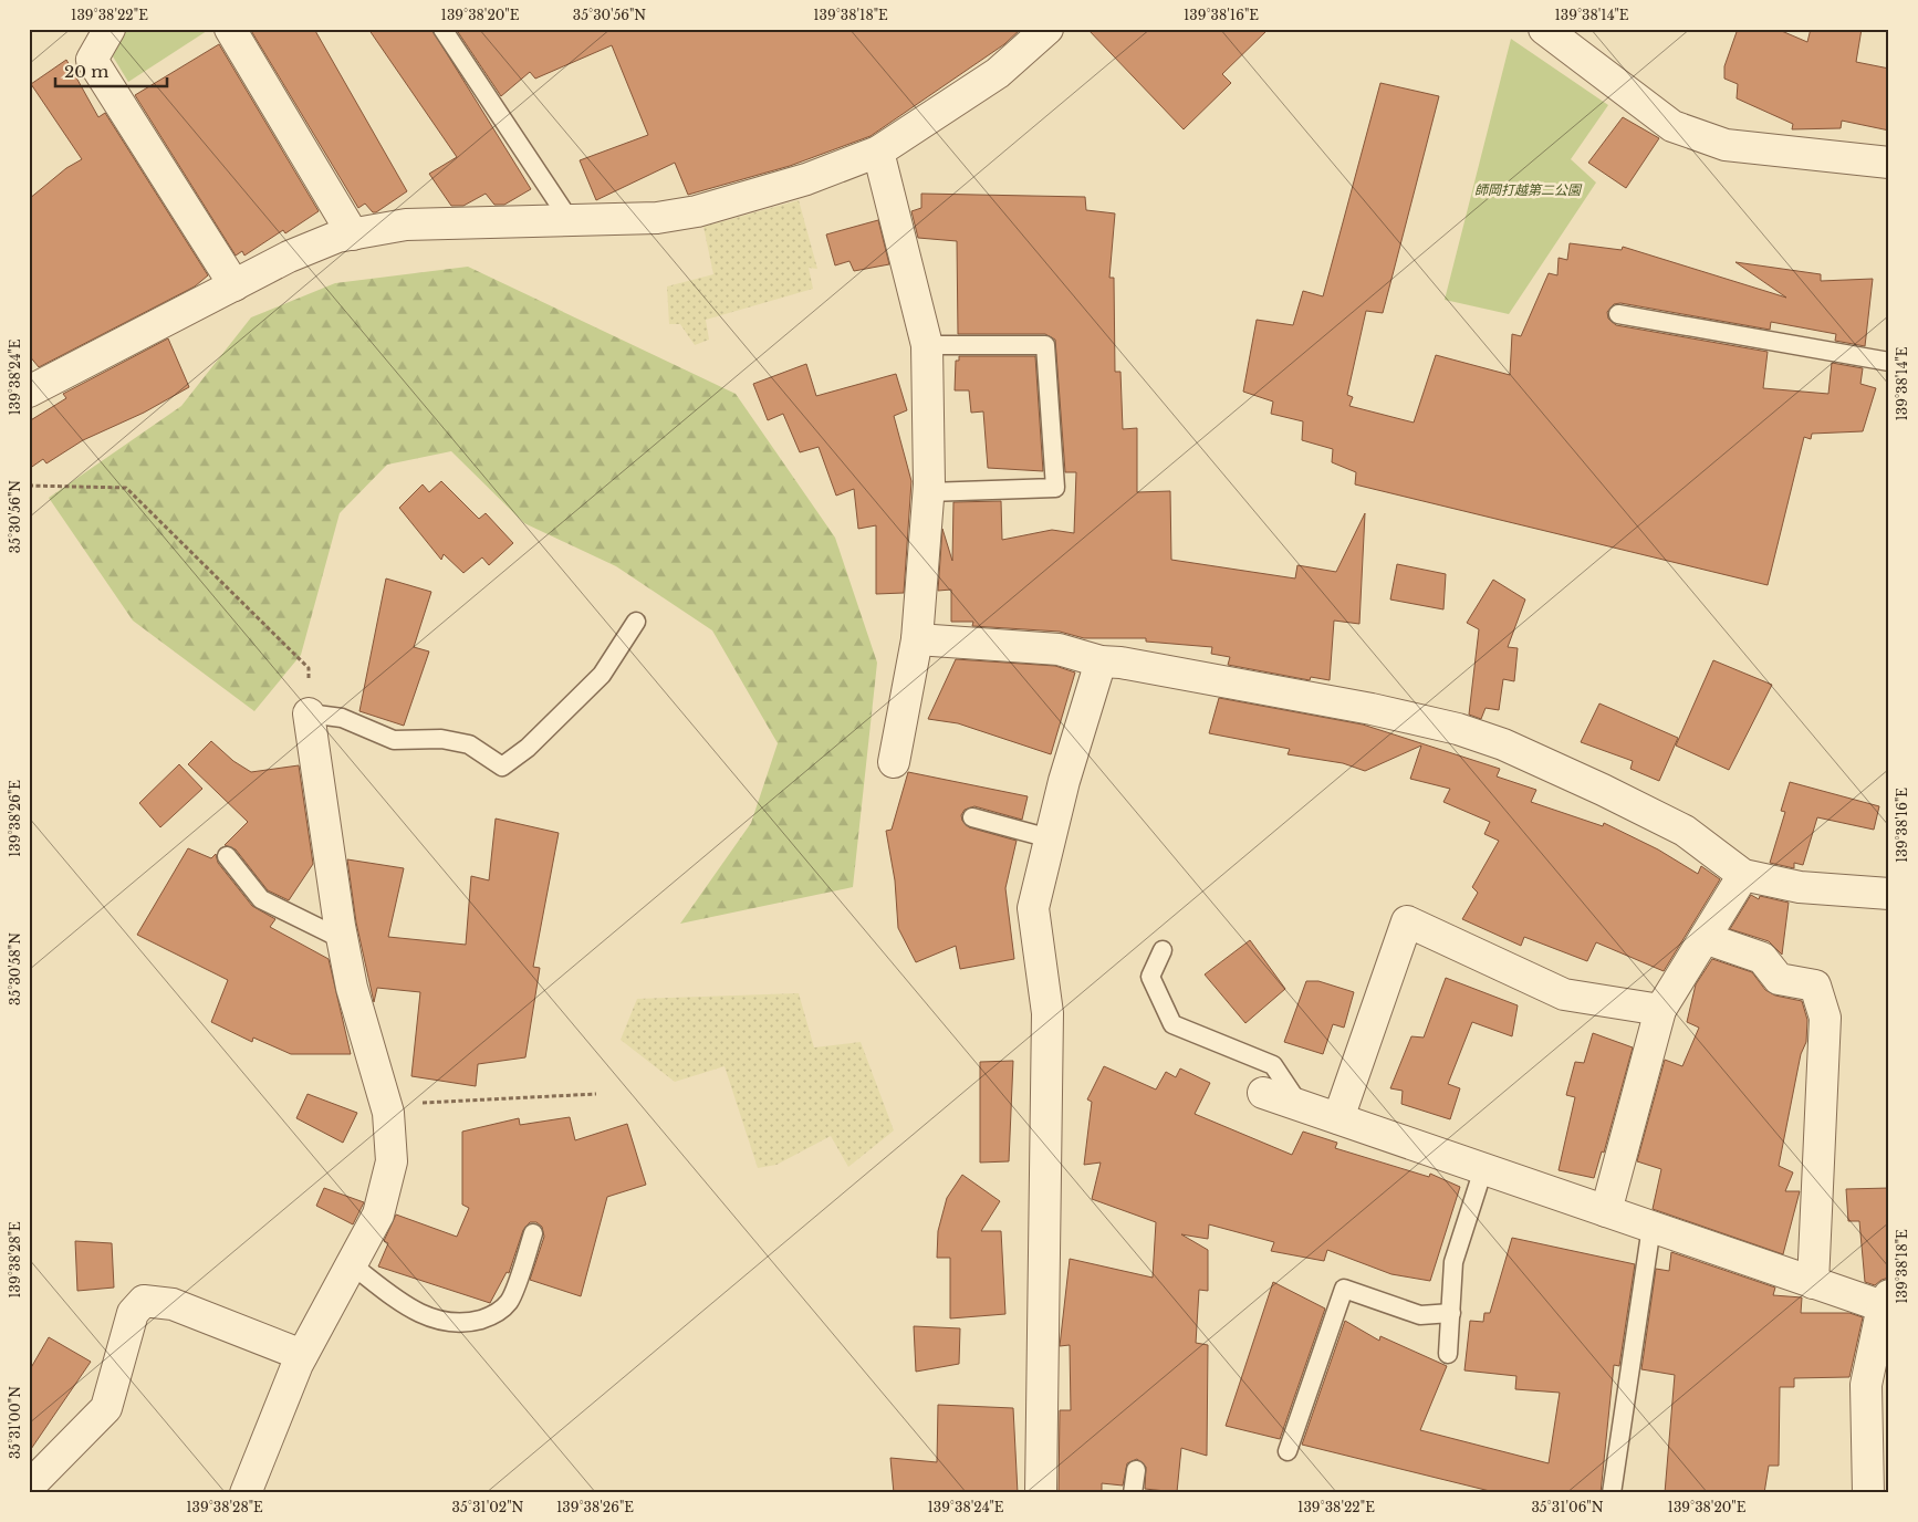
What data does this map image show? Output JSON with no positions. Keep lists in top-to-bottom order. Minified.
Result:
{"parks":["師岡打越第二公園"],"scale_bar":"20 m","coordinates":["139°38'22\"E","139°38'20\"E","35°30'56\"N","139°38'18\"E","139°38'16\"E","139°38'14\"E","139°38'24\"E","139°38'26\"E","35°30'58\"N","139°38'28\"E","35°31'00\"N","35°31'02\"N","35°31'06\"N"]}
